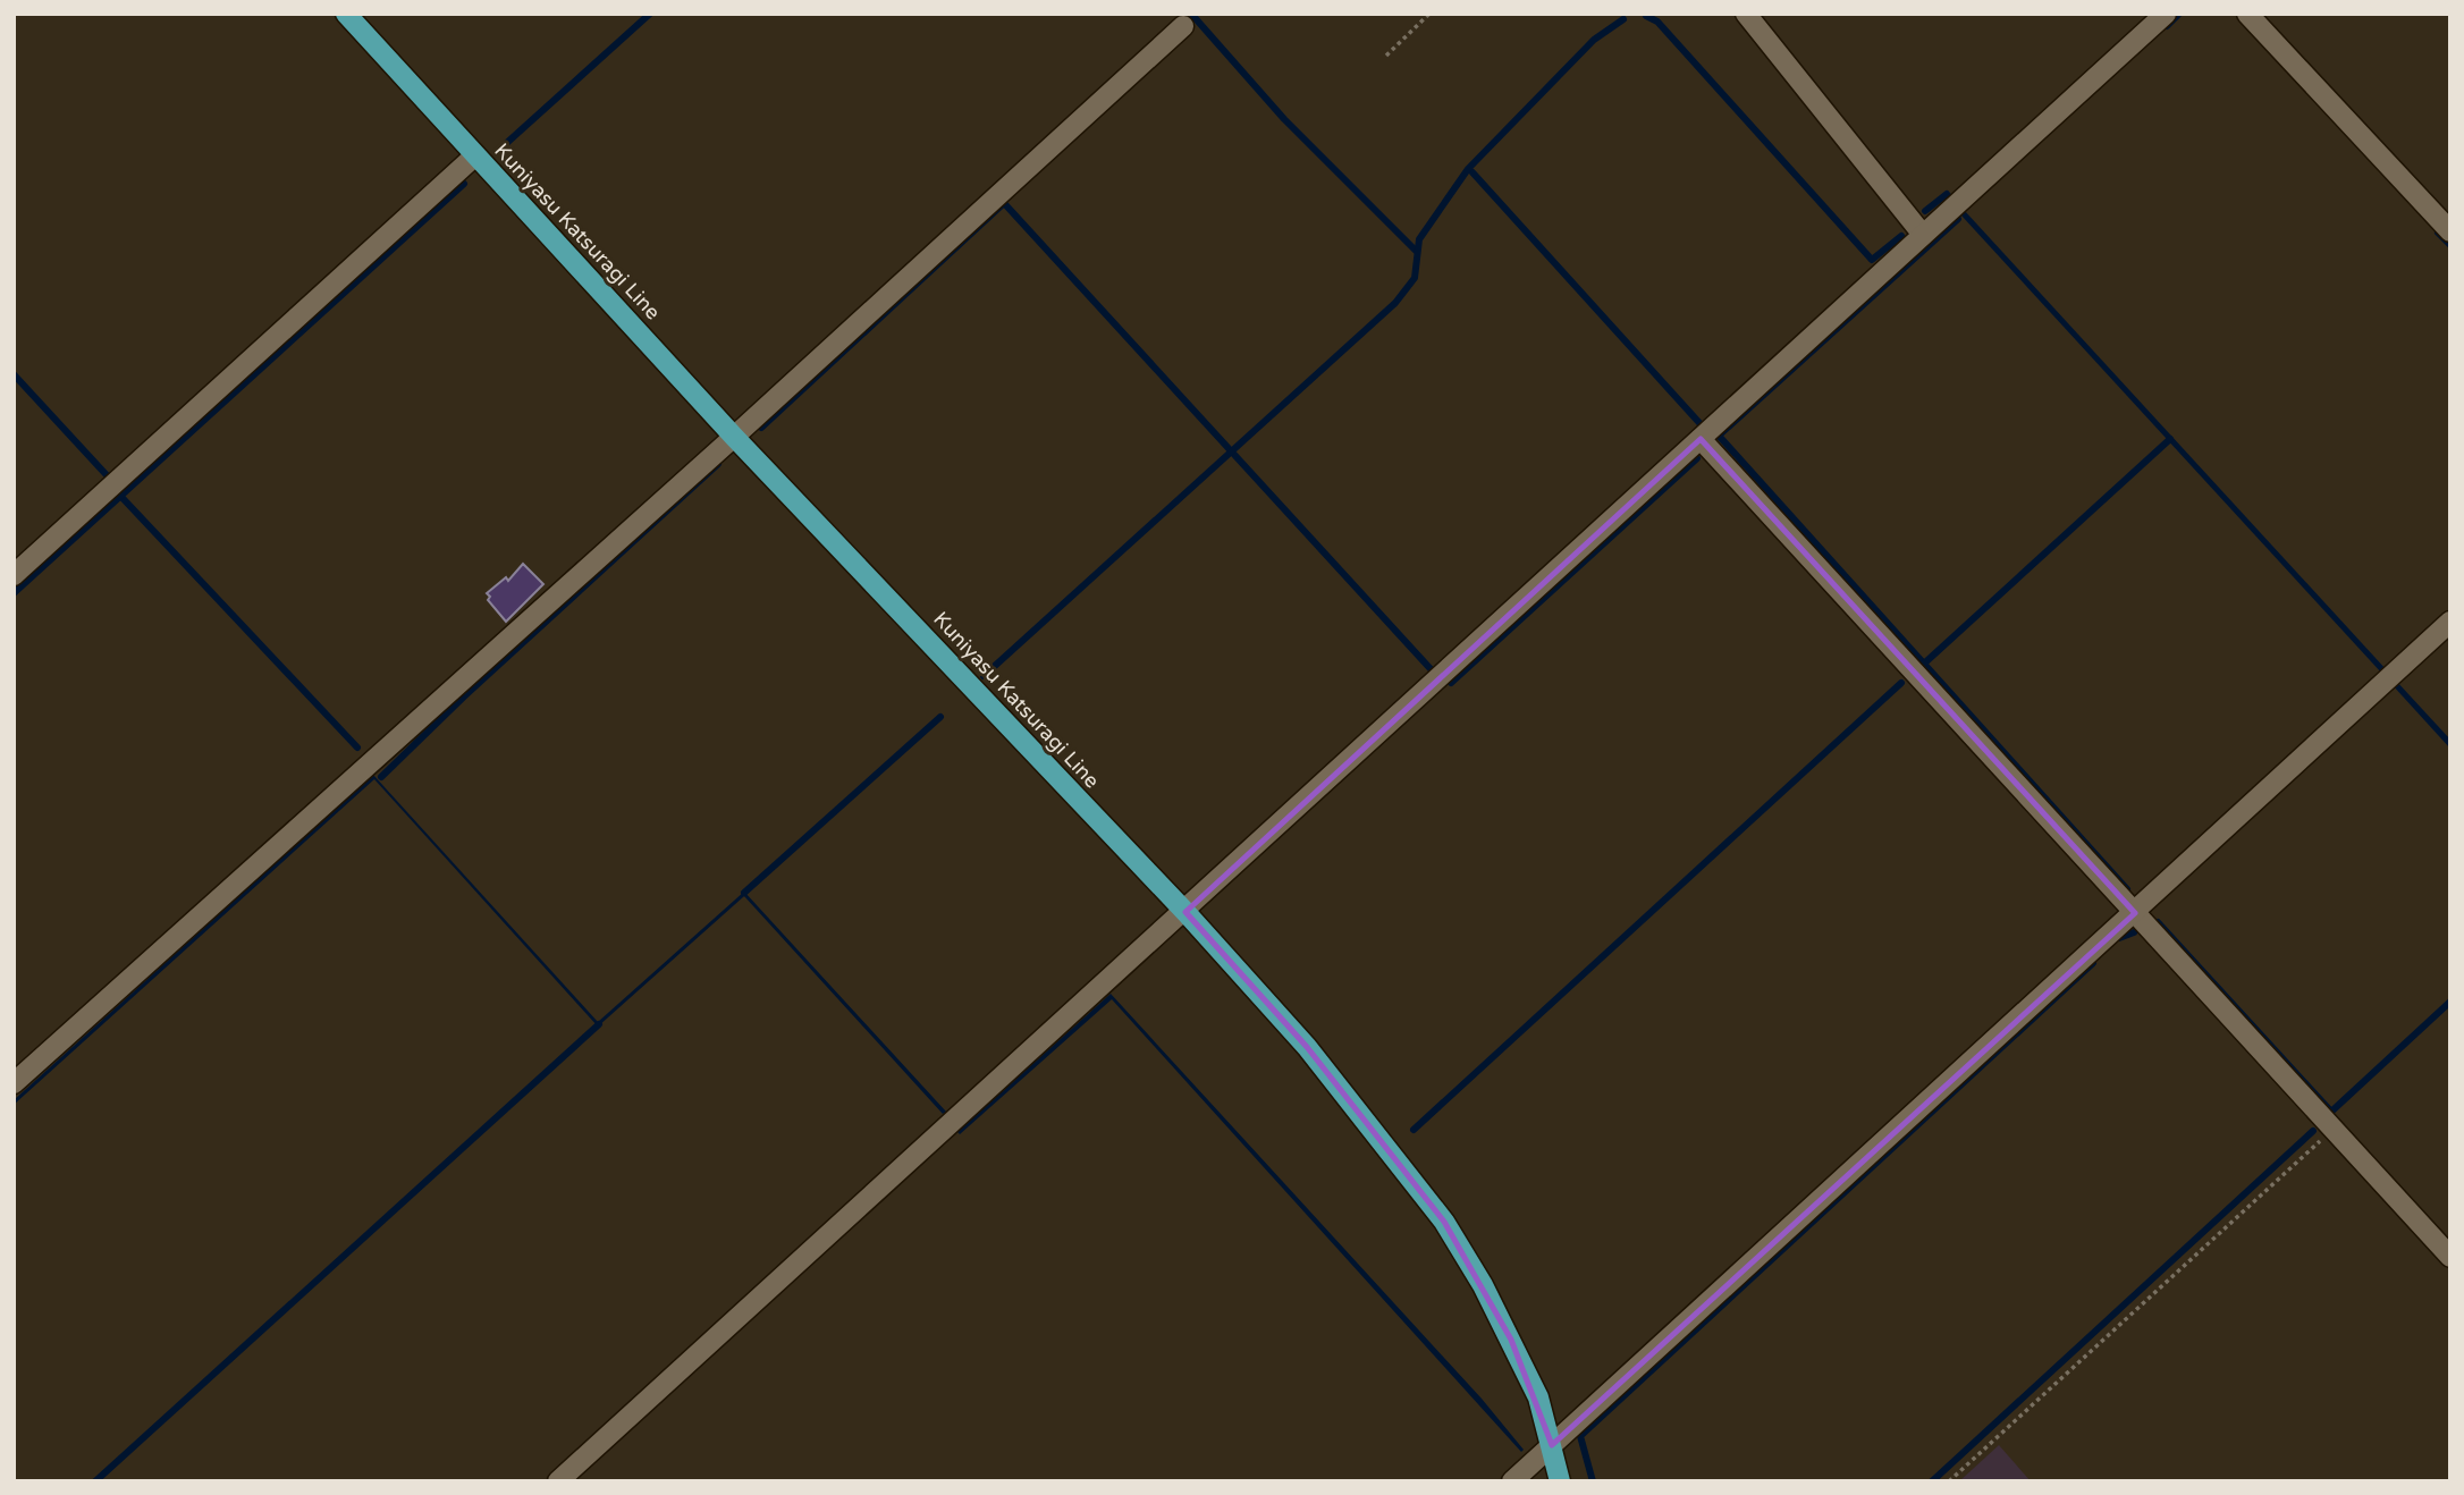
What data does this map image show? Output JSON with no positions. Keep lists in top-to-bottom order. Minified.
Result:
{"streets":{"main road":["Kuniyasu Katsuragi Line"]}}
